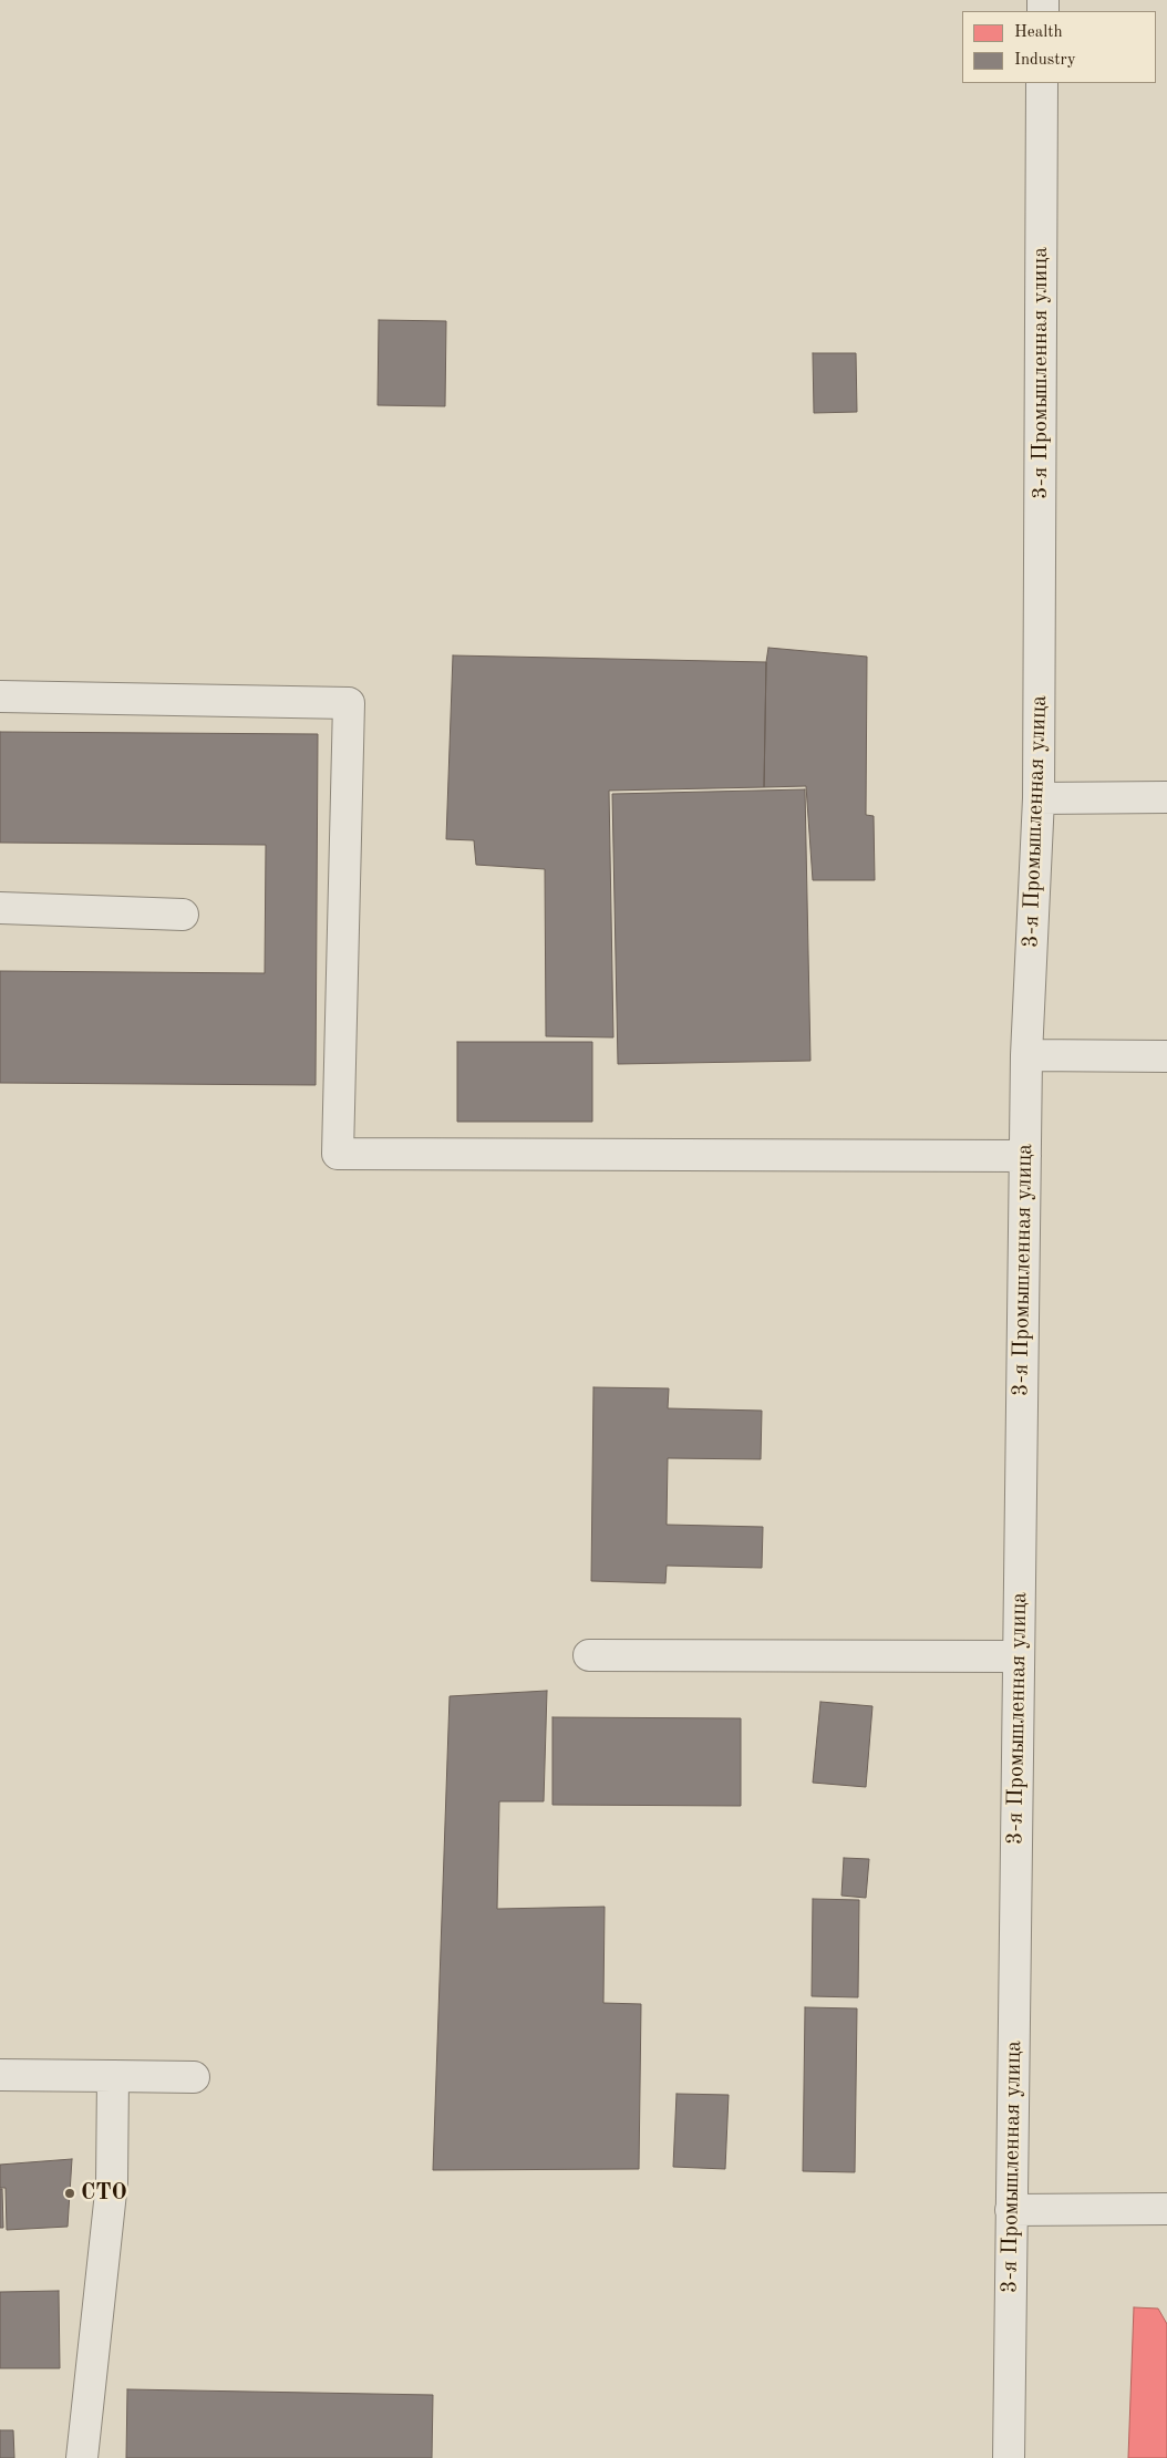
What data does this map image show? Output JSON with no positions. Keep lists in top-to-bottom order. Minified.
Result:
{"streets":{"street":["3-я Промышленная улица"]},"places":["СТО"],"legend":["Health","Industry"]}
